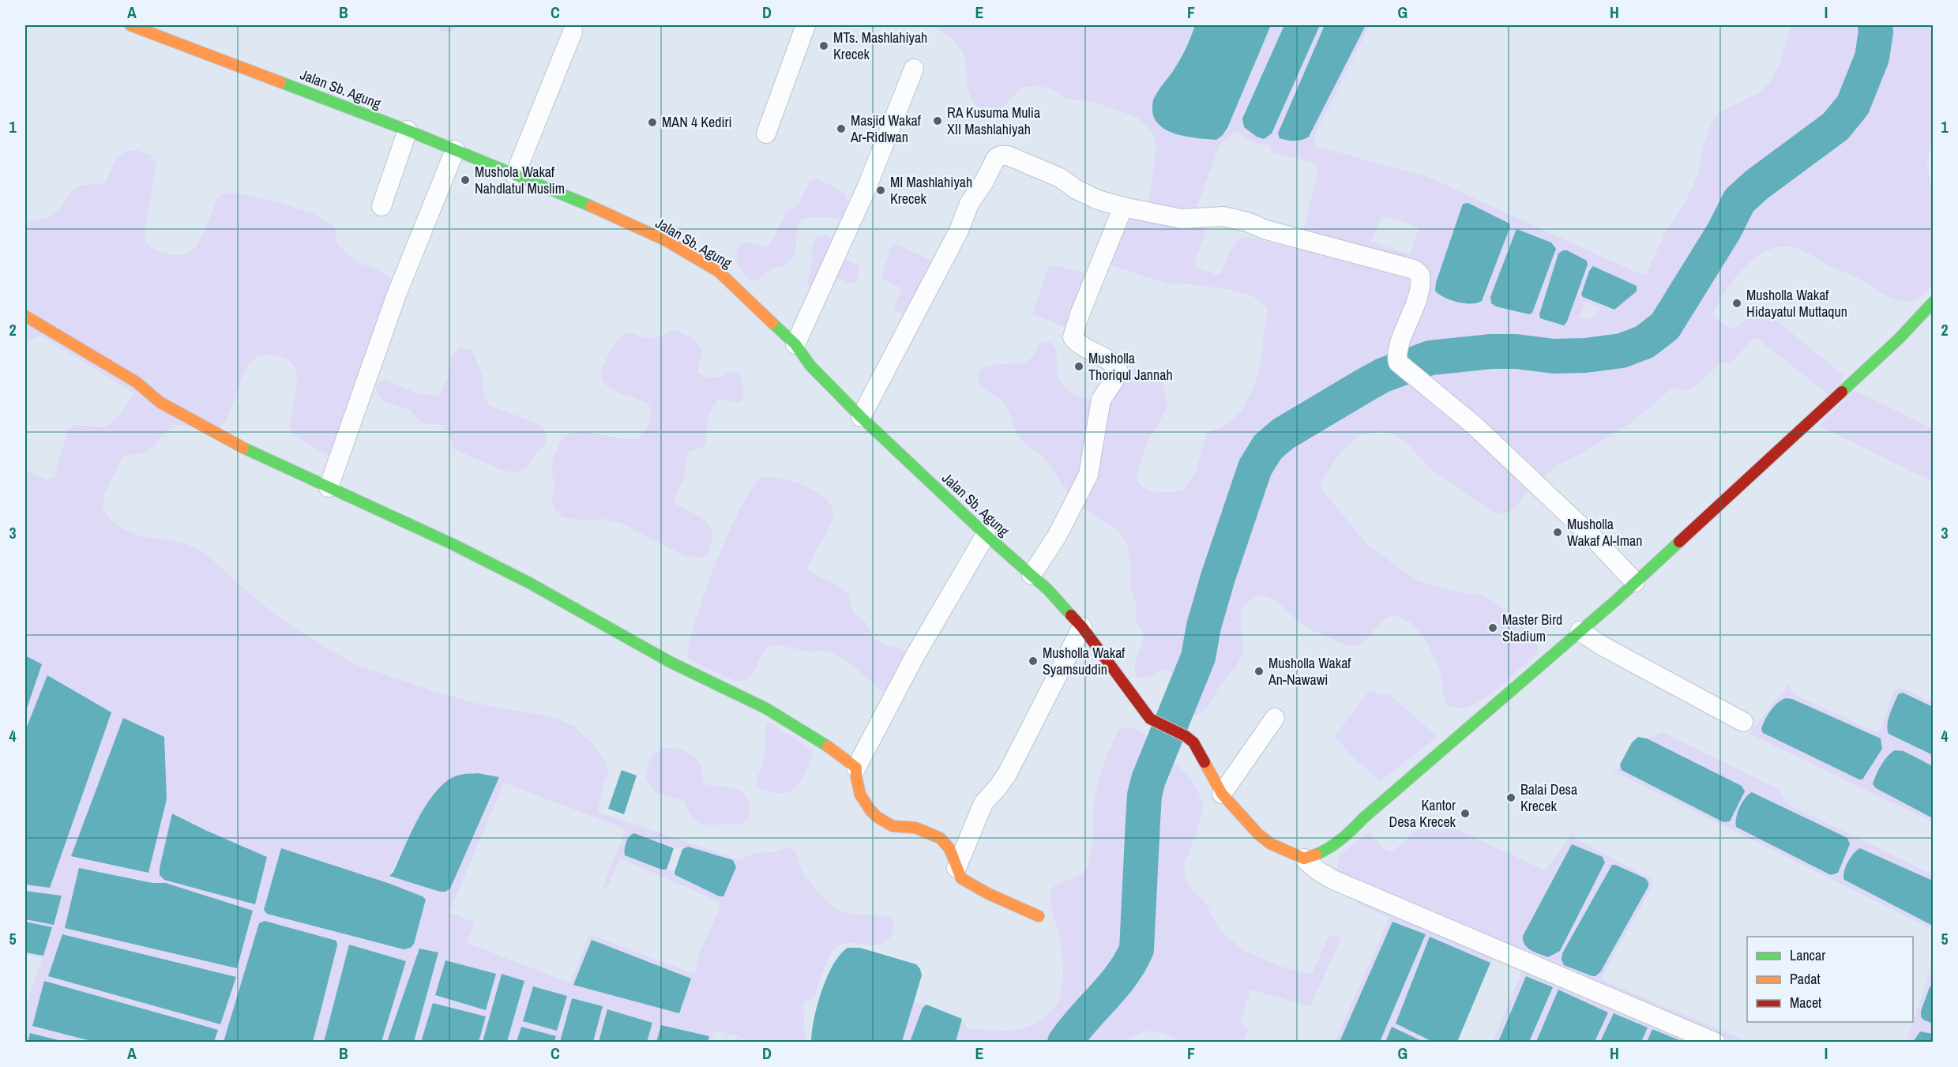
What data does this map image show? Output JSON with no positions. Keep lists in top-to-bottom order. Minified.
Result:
{"streets":{"street":["Jalan Sb. Agung"]},"places":["MTs. Mashlahiyah Krecek","RA Kusuma Mulia XII Mashlahiyah","MAN 4 Kediri","Masjid Wakaf Ar-Ridlwan","Mushola Wakaf Nahdlatul Muslim","MI Mashlahiyah Krecek","Musholla Wakaf Hidayatul Muttaqun","Musholla Thoriqul Jannah","Musholla Wakaf Al-Iman","Master Bird Stadium","Musholla Wakaf Syamsuddin","Musholla Wakaf An-Nawawi","Balai Desa Krecek","Kantor Desa Krecek"],"legend":["Lancar","Padat","Macet"],"grid":{"columns":["A","B","C","D","E","F","G","H","I"],"rows":["1","2","3","4","5"]}}
